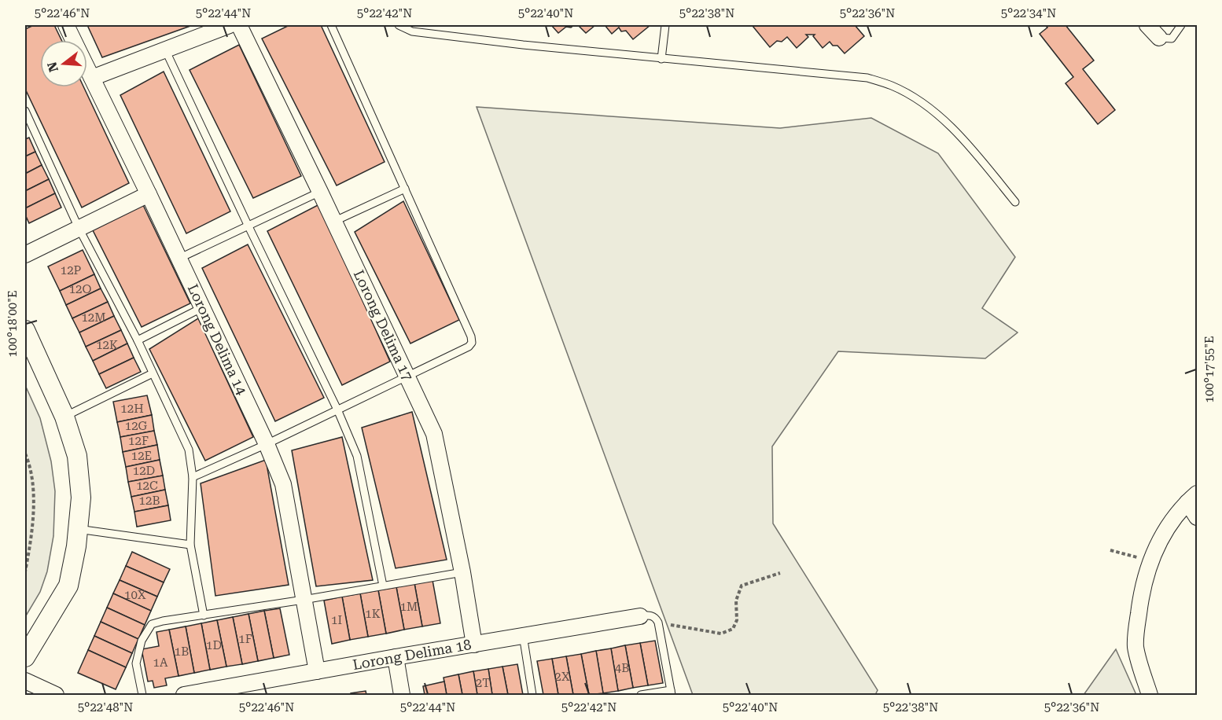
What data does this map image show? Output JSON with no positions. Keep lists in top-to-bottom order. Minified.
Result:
{"streets":{"street":["Lorong Delima 17","Lorong Delima 14","Lorong Delima 18"]},"crossings":[["Lorong Delima 17","Lorong Delima 18"],["Lorong Delima 14","Lorong Delima 18"]],"house_numbers":["12P","12O","12M","12K","12H","12G","12F","12E","12D","12C","12B","10X","1M","1K","1I","1F","1D","1B","1A","4B","2X","2T"],"north":"left","coordinates":["5°22'46\"N","5°22'44\"N","5°22'42\"N","5°22'40\"N","5°22'38\"N","5°22'36\"N","5°22'34\"N","100°18'00\"E","100°17'55\"E","5°22'48\"N"]}
